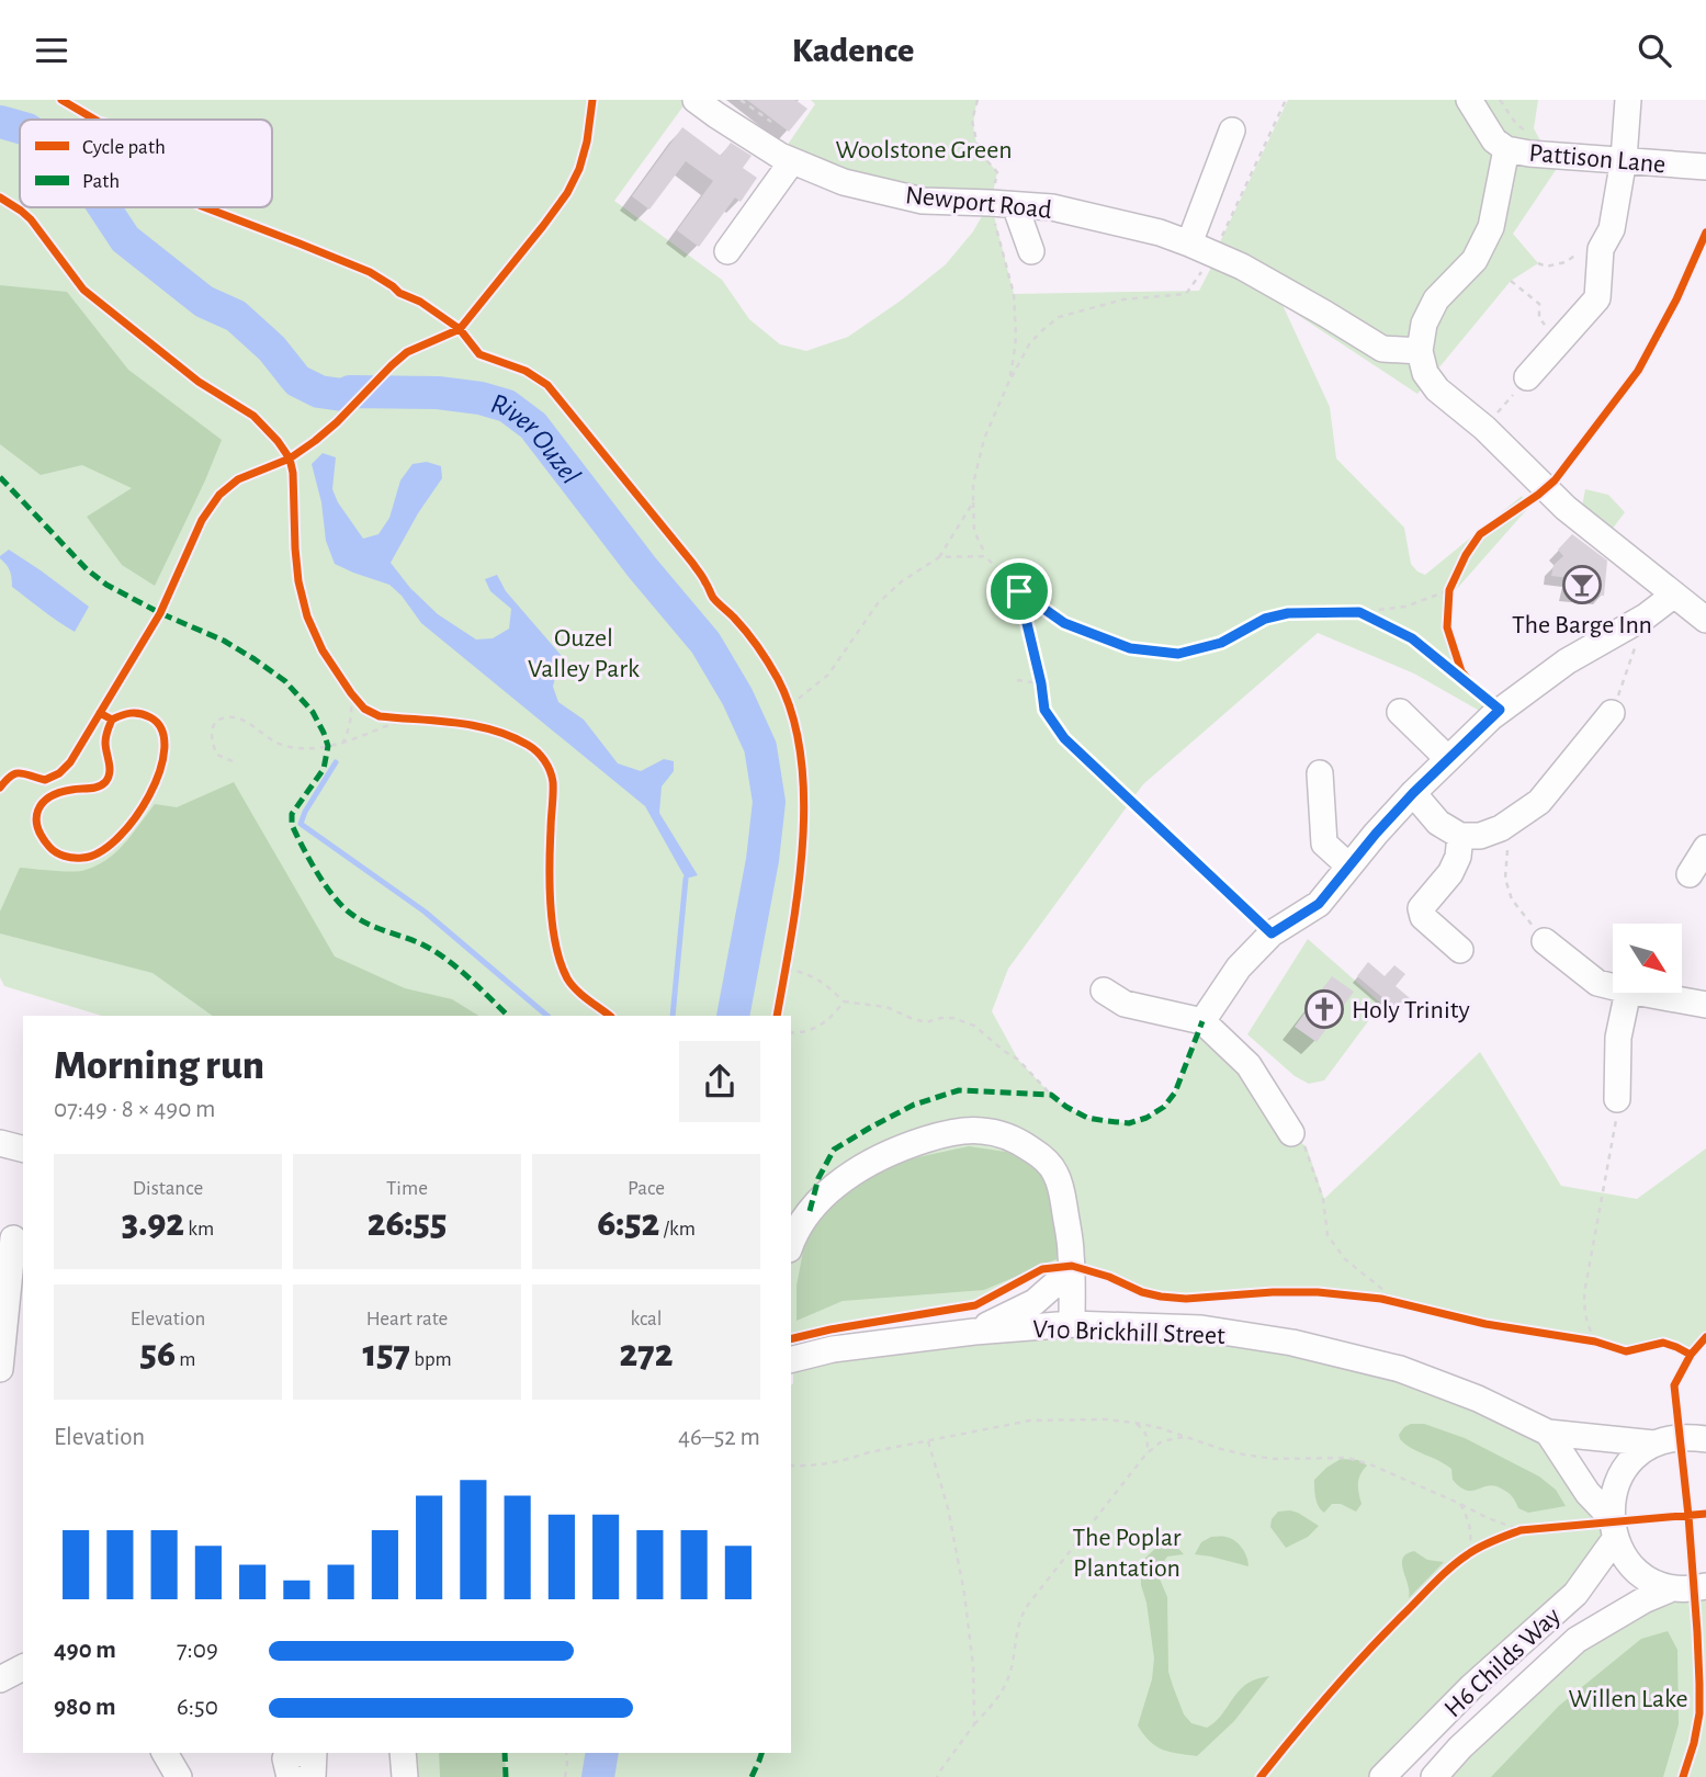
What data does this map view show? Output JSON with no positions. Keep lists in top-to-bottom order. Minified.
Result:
{"streets":{"street":["Pattison Lane","Newport Road","V10 Brickhill Street","H6 Childs Way"]},"water":["River Ouzel"],"parks":["Woolstone Green","Ouzel Valley Park","The Poplar Plantation","Willen Lake"],"places":{"bar":["The Barge Inn"],"church":["Holy Trinity"]},"legend":["Cycle path","Path"],"north":"bottom right","page":{"header":"Kadence","heading":["Morning run","07:49 · 8 × 490 m"],"stats":[["Distance","3.92 km"],["Time","26:55"],["Pace","6:52 /km"],["Elevation","56 m"],["Heart rate","157 bpm"],["kcal","272"]],"chart":["Elevation","46–52 m"],"list":[{"name":"490 m","note":"7:09"},{"name":"980 m","note":"6:50"}]}}
